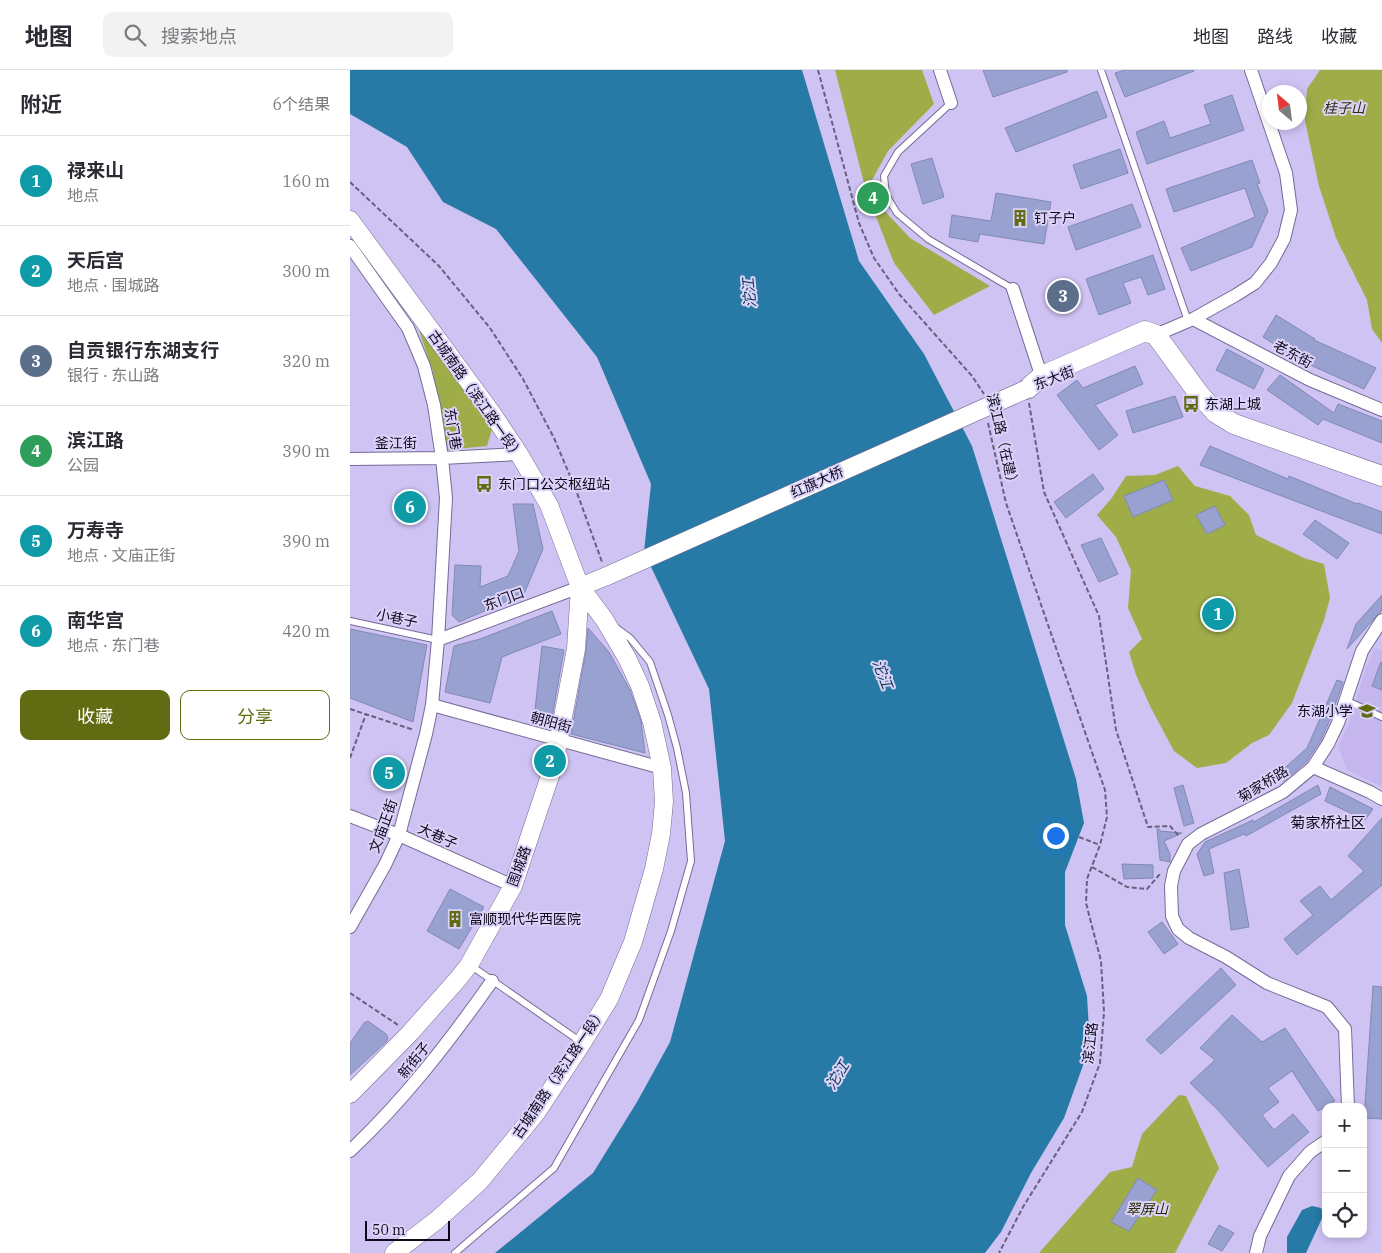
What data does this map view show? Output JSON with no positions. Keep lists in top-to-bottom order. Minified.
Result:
{"streets":{"main road":["东大街"],"street":["老东街","古城南路（滨江路一段）","东门巷","釜江街","红旗大桥","东门口","朝阳街","菊家桥路","文庙正街","大巷子","围城路","新街子"],"lane":["小巷子"],"path":["滨江路（在建）","滨江路"]},"crossings":[["东大街","红旗大桥"],["古城南路（滨江路一段）","釜江街"],["古城南路（滨江路一段）","红旗大桥"],["古城南路（滨江路一段）","东门口"],["古城南路（滨江路一段）","朝阳街"],["古城南路（滨江路一段）","围城路"],["东门巷","釜江街"],["东门巷","东门口"],["东门巷","小巷子"],["东门巷","文庙正街"],["滨江路（在建）","滨江路"],["红旗大桥","东门口"],["红旗大桥","围城路"],["东门口","小巷子"],["东门口","文庙正街"],["东门口","围城路"],["小巷子","文庙正街"],["朝阳街","文庙正街"],["朝阳街","围城路"],["文庙正街","大巷子"],["大巷子","围城路"]],"districts":["菊家桥社区"],"water":["沱江"],"parks":["桂子山","翠屏山"],"places":{"building":["钉子户","富顺现代华西医院"],"bus stop":["东湖上城","东门口公交枢纽站"],"school or university":["东湖小学"]},"scale_bar":"50 m","north":"top left","page":{"header":"地图","search":"搜索地点","nav":["地图","路线","收藏"],"heading":["附近","6个结果"],"list":[{"mark":"1","name":"禄来山","note":"地点","value":"160 m"},{"mark":"2","name":"天后宫","note":"地点 · 围城路","value":"300 m"},{"mark":"3","name":"自贡银行东湖支行","note":"银行 · 东山路","value":"320 m"},{"mark":"4","name":"滨江路","note":"公园","value":"390 m"},{"mark":"5","name":"万寿寺","note":"地点 · 文庙正街","value":"390 m"},{"mark":"6","name":"南华宫","note":"地点 · 东门巷","value":"420 m"}],"pins":["4","3","6","1","2","5"],"buttons":["收藏","分享"],"map_buttons":["+","−"],"scale":"50 m"}}
